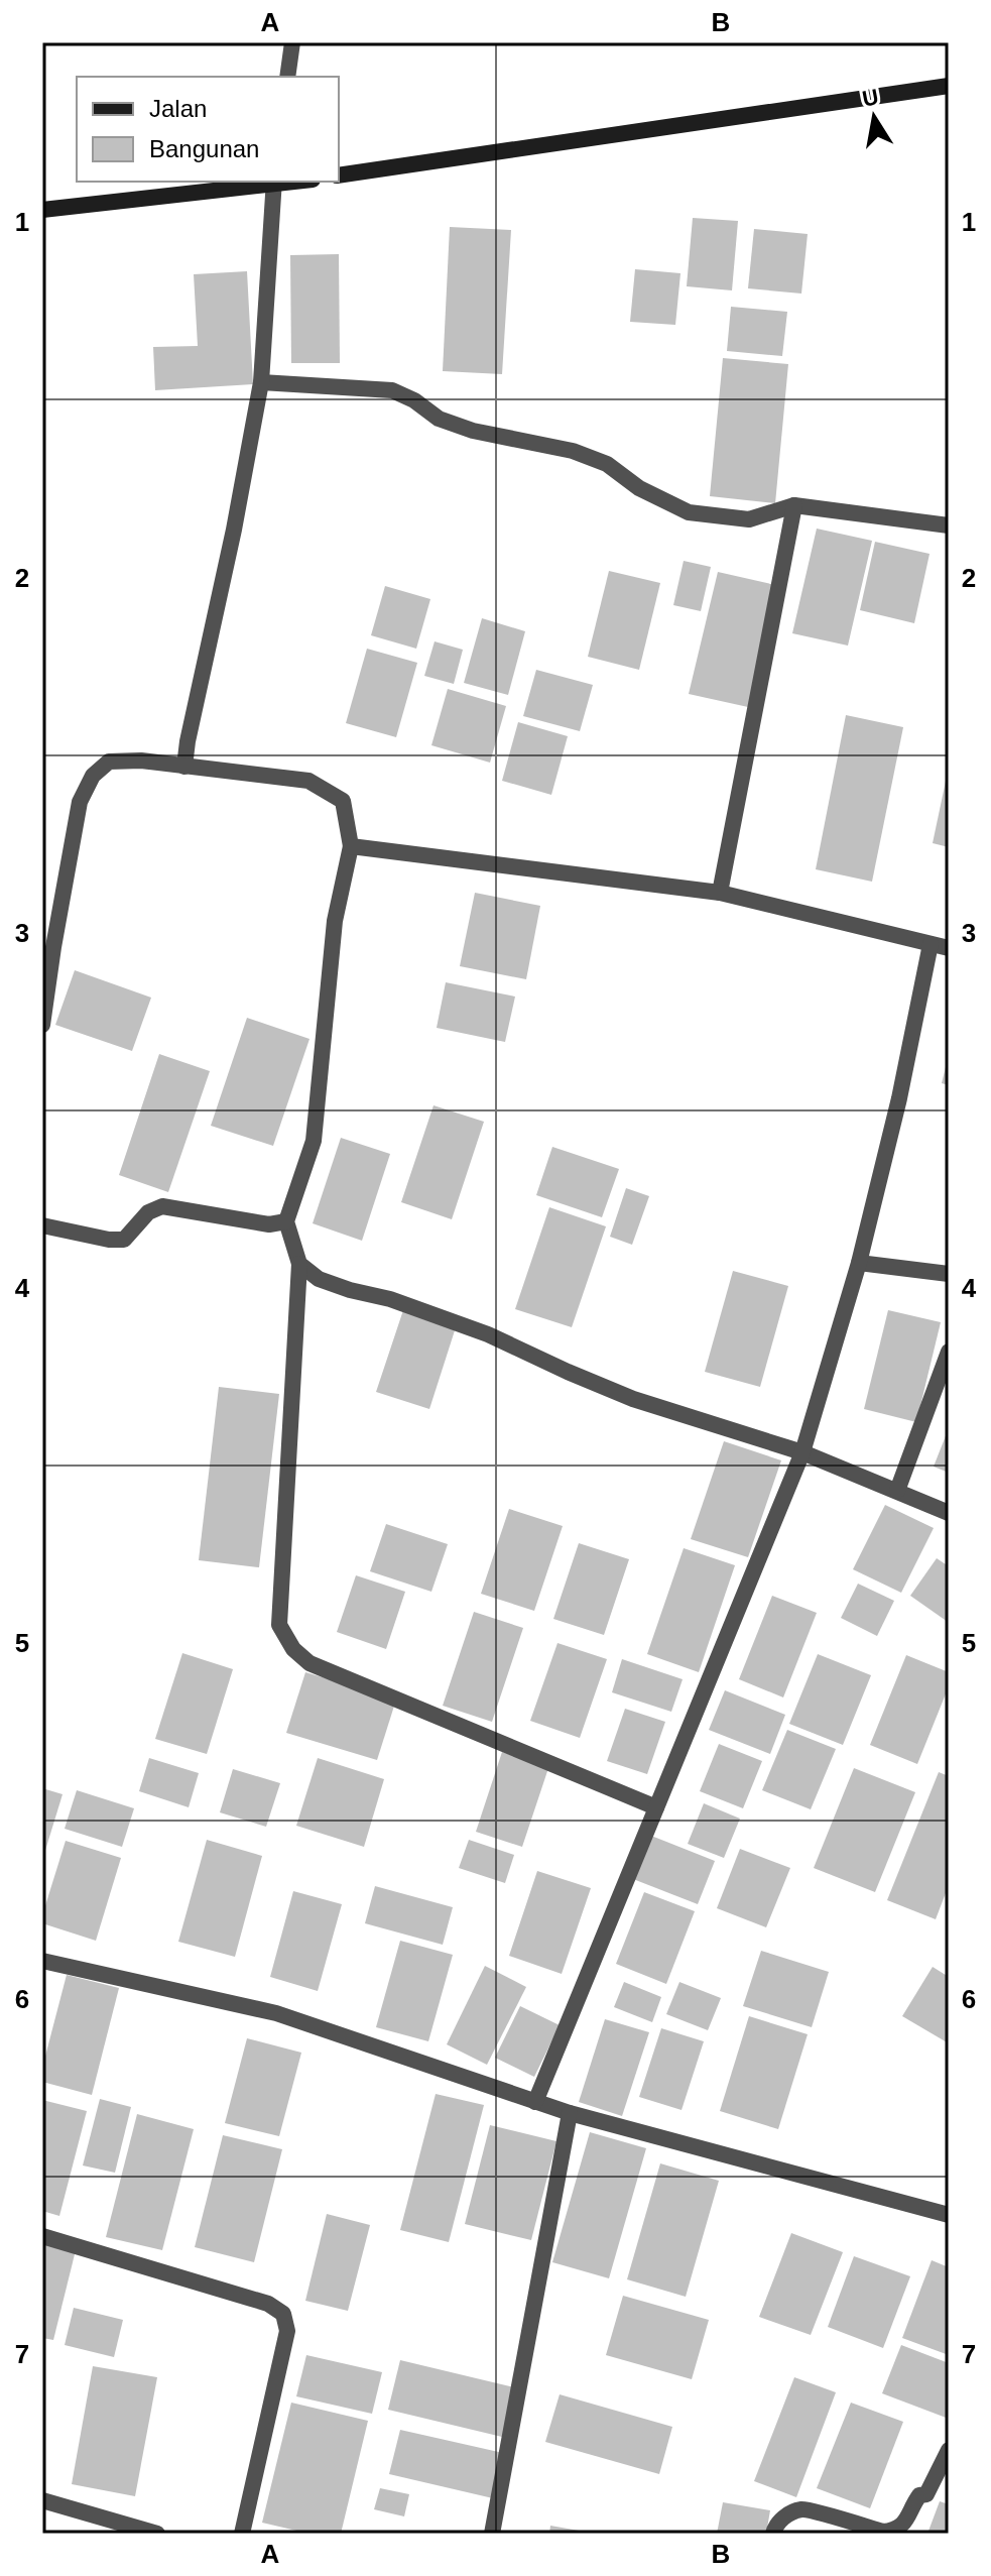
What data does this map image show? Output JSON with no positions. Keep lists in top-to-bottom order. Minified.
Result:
{"legend":["Jalan","Bangunan"],"north":"top","grid":{"columns":["A","B"],"rows":["1","2","3","4","5","6","7"]}}
